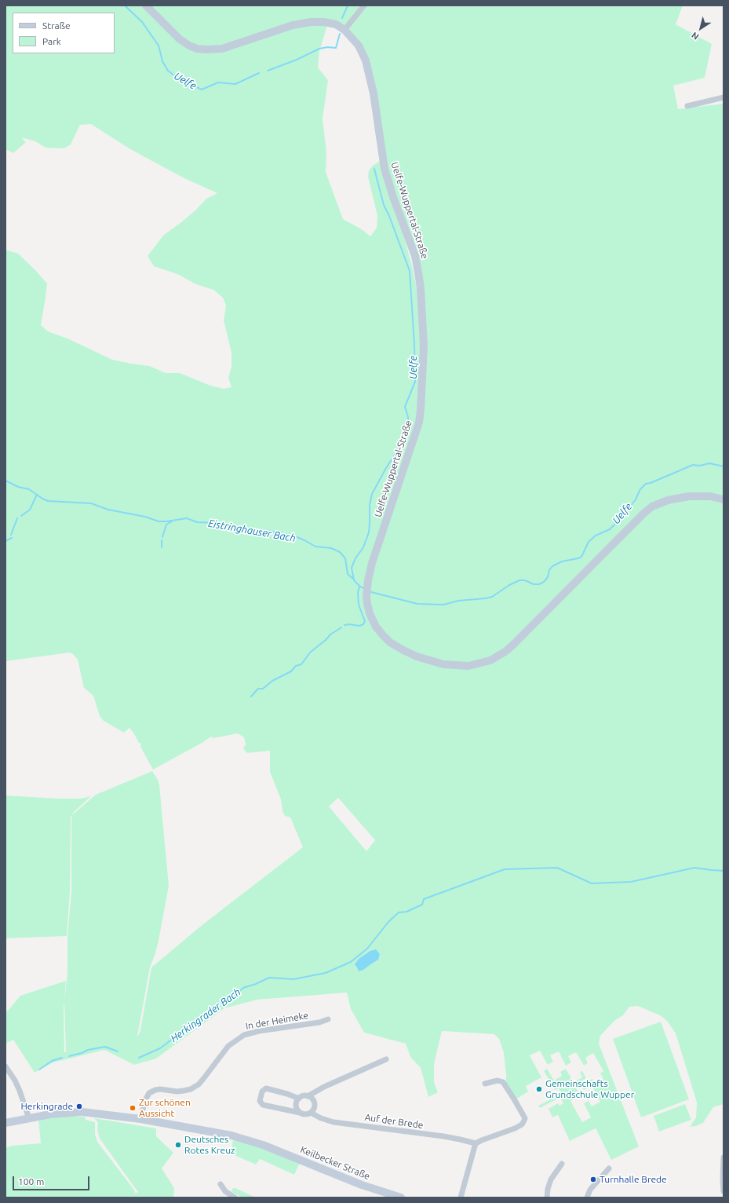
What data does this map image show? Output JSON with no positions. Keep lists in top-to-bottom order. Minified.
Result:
{"streets":{"main road":["Uelfe-Wuppertal-Straße","Keilbecker Straße"],"street":["In der Heimeke","Auf der Brede"]},"crossings":[["In der Heimeke","Keilbecker Straße"]],"water":["Uelfe","Eistringhauser Bach","Herkingrader Bach"],"places":["Gemeinschafts Grundschule Wupper","Herkingrade","Zur schönen Aussicht","Deutsches Rotes Kreuz","Turnhalle Brede"],"legend":["Straße","Park"],"scale_bar":"100 m","north":"bottom left"}
